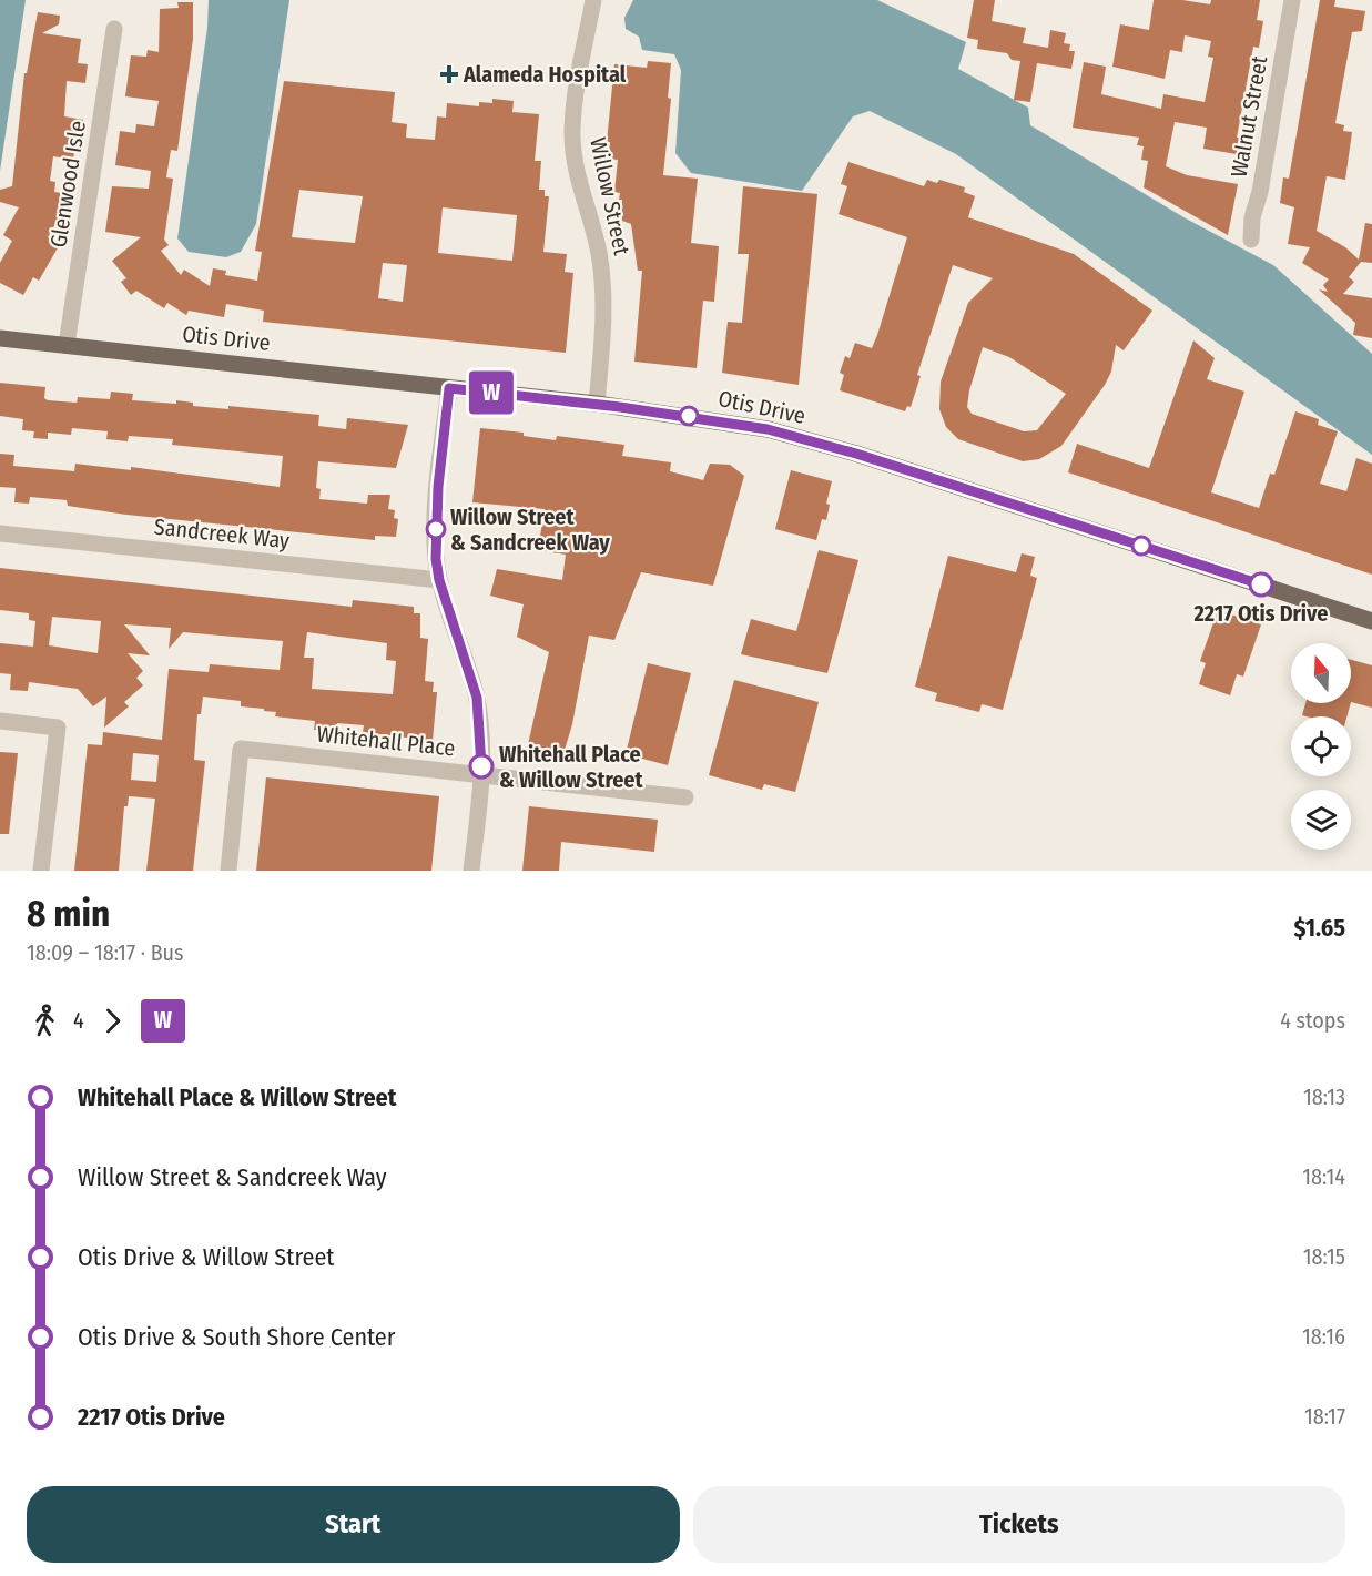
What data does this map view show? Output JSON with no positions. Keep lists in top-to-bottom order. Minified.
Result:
{"streets":{"main road":["Otis Drive"],"street":["Walnut Street","Glenwood Isle","Willow Street","Sandcreek Way","Whitehall Place"]},"crossings":[["Glenwood Isle","Otis Drive"],["Willow Street","Otis Drive"]],"places":{"health":["Alameda Hospital"],"other":["Willow Street & Sandcreek Way","2217 Otis Drive","Whitehall Place & Willow Street"]},"lines":["bus line W"],"north":"top","page":{"on_map":"W","heading":["8 min","18:09 – 18:17 · Bus","$1.65"],"legs":["4","W","4 stops"],"list":[{"name":"Whitehall Place & Willow Street","value":"18:13"},{"name":"Willow Street & Sandcreek Way","value":"18:14"},{"name":"Otis Drive & Willow Street","value":"18:15"},{"name":"Otis Drive & South Shore Center","value":"18:16"},{"name":"2217 Otis Drive","value":"18:17"}],"buttons":["Start","Tickets"]}}
